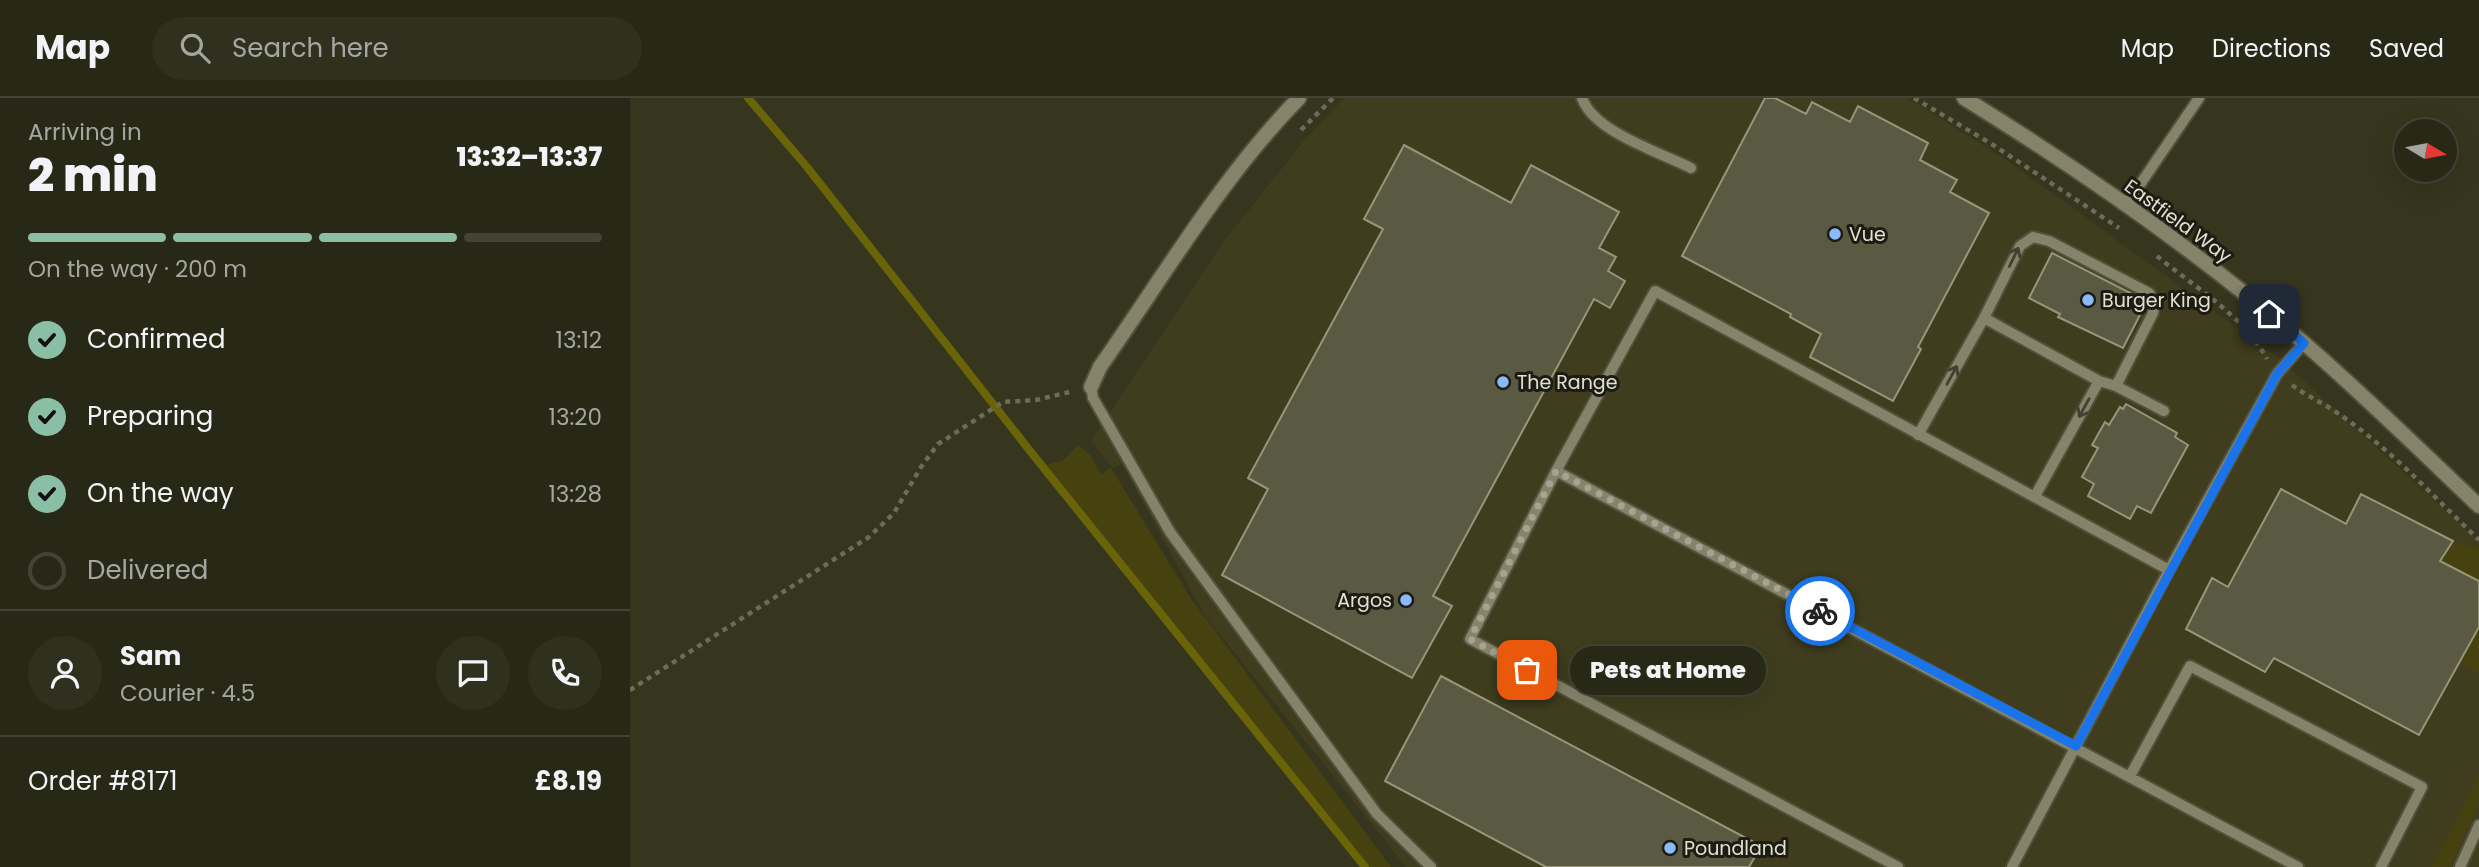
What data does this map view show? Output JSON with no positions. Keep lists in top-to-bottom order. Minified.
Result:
{"streets":{"street":["Eastfield Way"]},"places":["Vue","Burger King","The Range","Argos","Pets at Home","Poundland"],"north":"right","page":{"header":"Map","search":"Search here","nav":["Map","Directions","Saved"],"heading":["2 min","Arriving in","13:32–13:37"],"panel":["Sam","Courier · 4.5","Order #8171","£8.19"],"bar":"On the way · 200 m","list":[["Confirmed","13:12"],["Preparing","13:20"],["On the way","13:28"],"Delivered"],"bubble":"Pets at Home"}}
